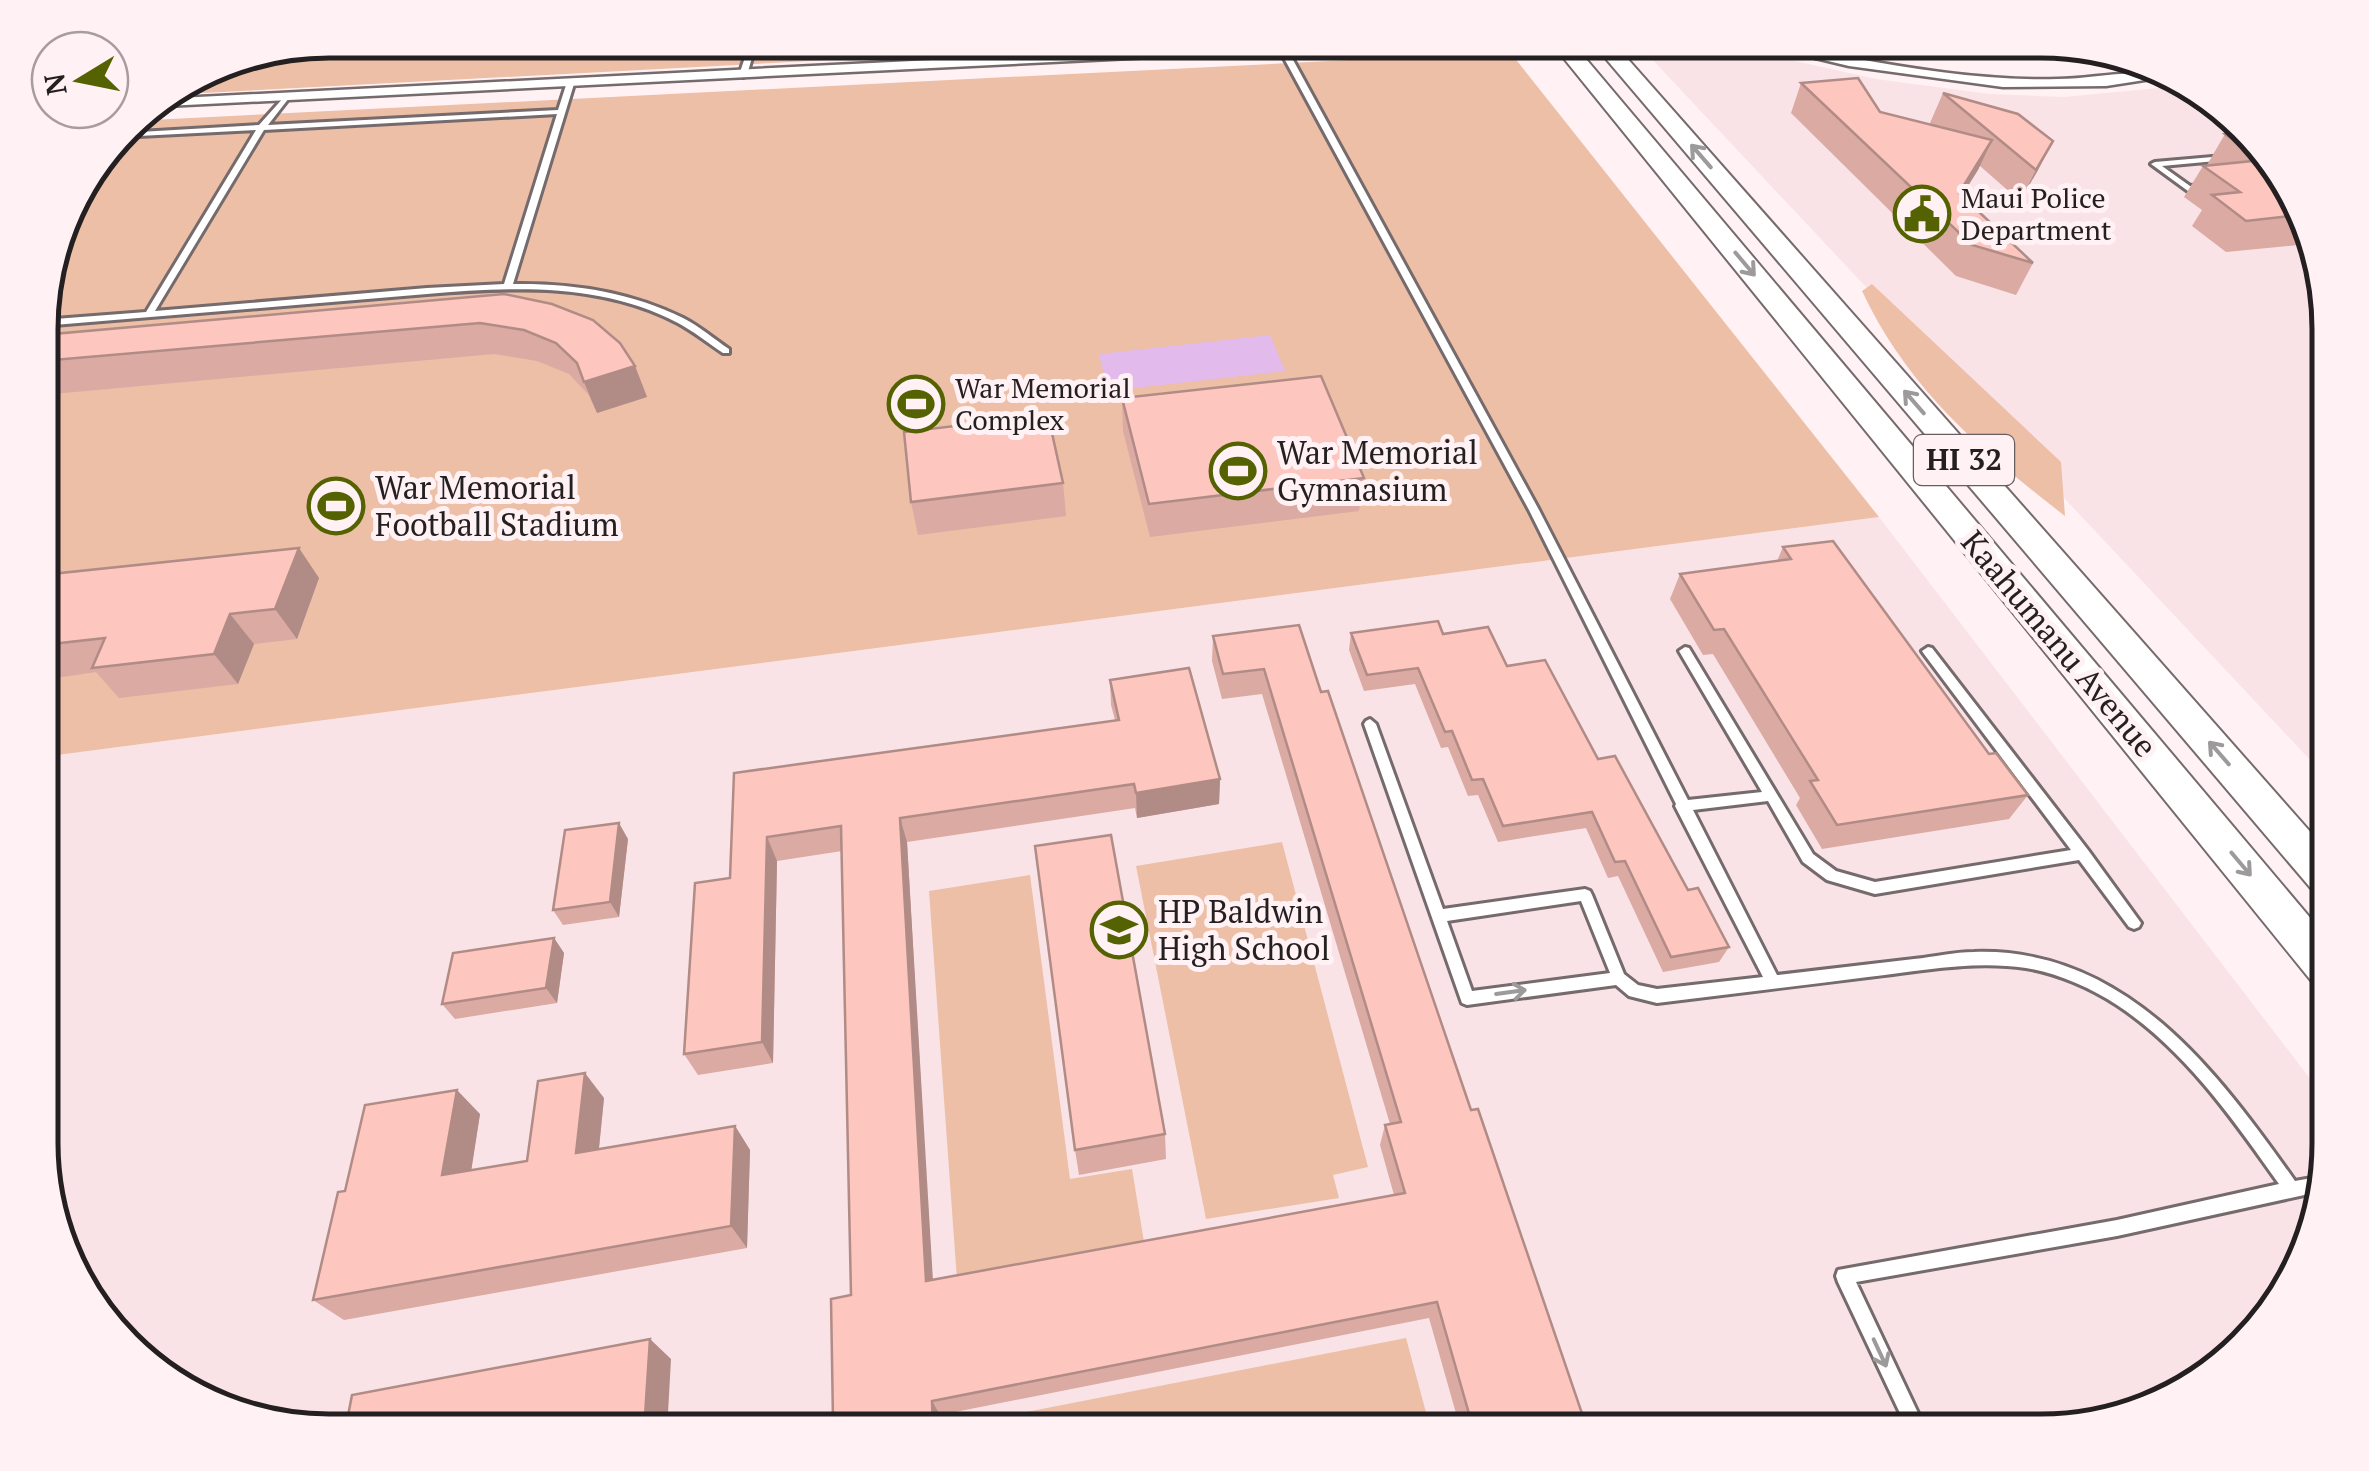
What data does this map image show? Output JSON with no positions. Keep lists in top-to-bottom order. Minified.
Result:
{"streets":{"main road":["HI 32","Kaahumanu Avenue"]},"places":{"public building":["Maui Police Department"],"sports":["War Memorial Complex","War Memorial Gymnasium","War Memorial Football Stadium"],"school or university":["HP Baldwin High School"]},"north":"left"}
